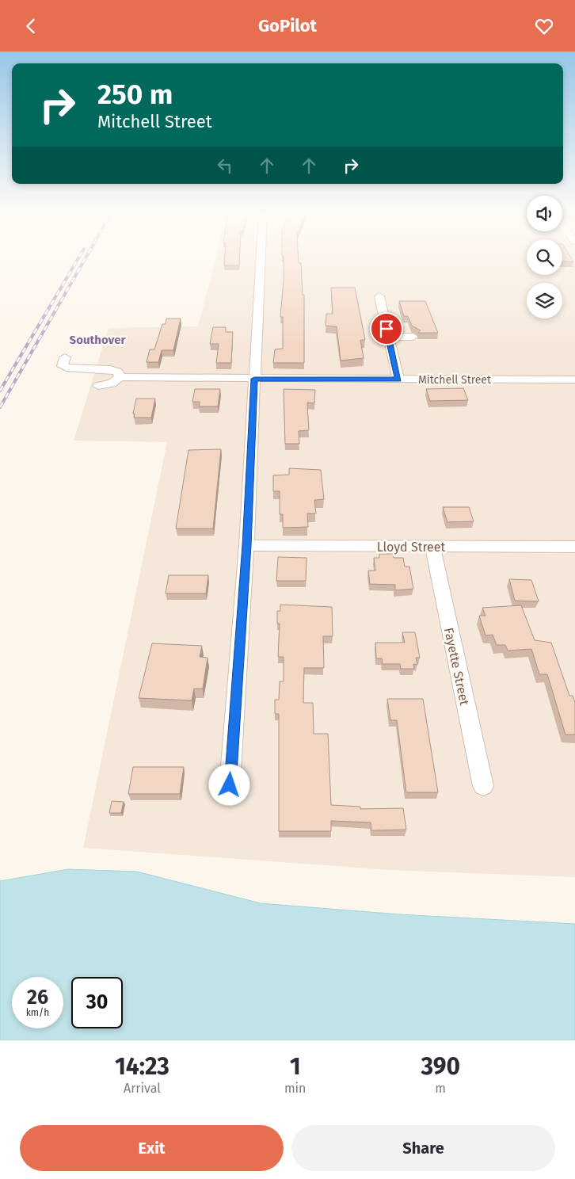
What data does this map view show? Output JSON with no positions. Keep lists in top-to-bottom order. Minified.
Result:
{"streets":{"street":["Mitchell Street","Lloyd Street","Fayette Street"]},"crossings":[["Lloyd Street","Fayette Street"]],"districts":["Southover"],"page":{"header":"GoPilot","turn":["250 m","Mitchell Street"],"speed":"26 km/h","limit":"30","eta":["14:23","Arrival","1","min","390","m"],"buttons":["Exit","Share"]}}
